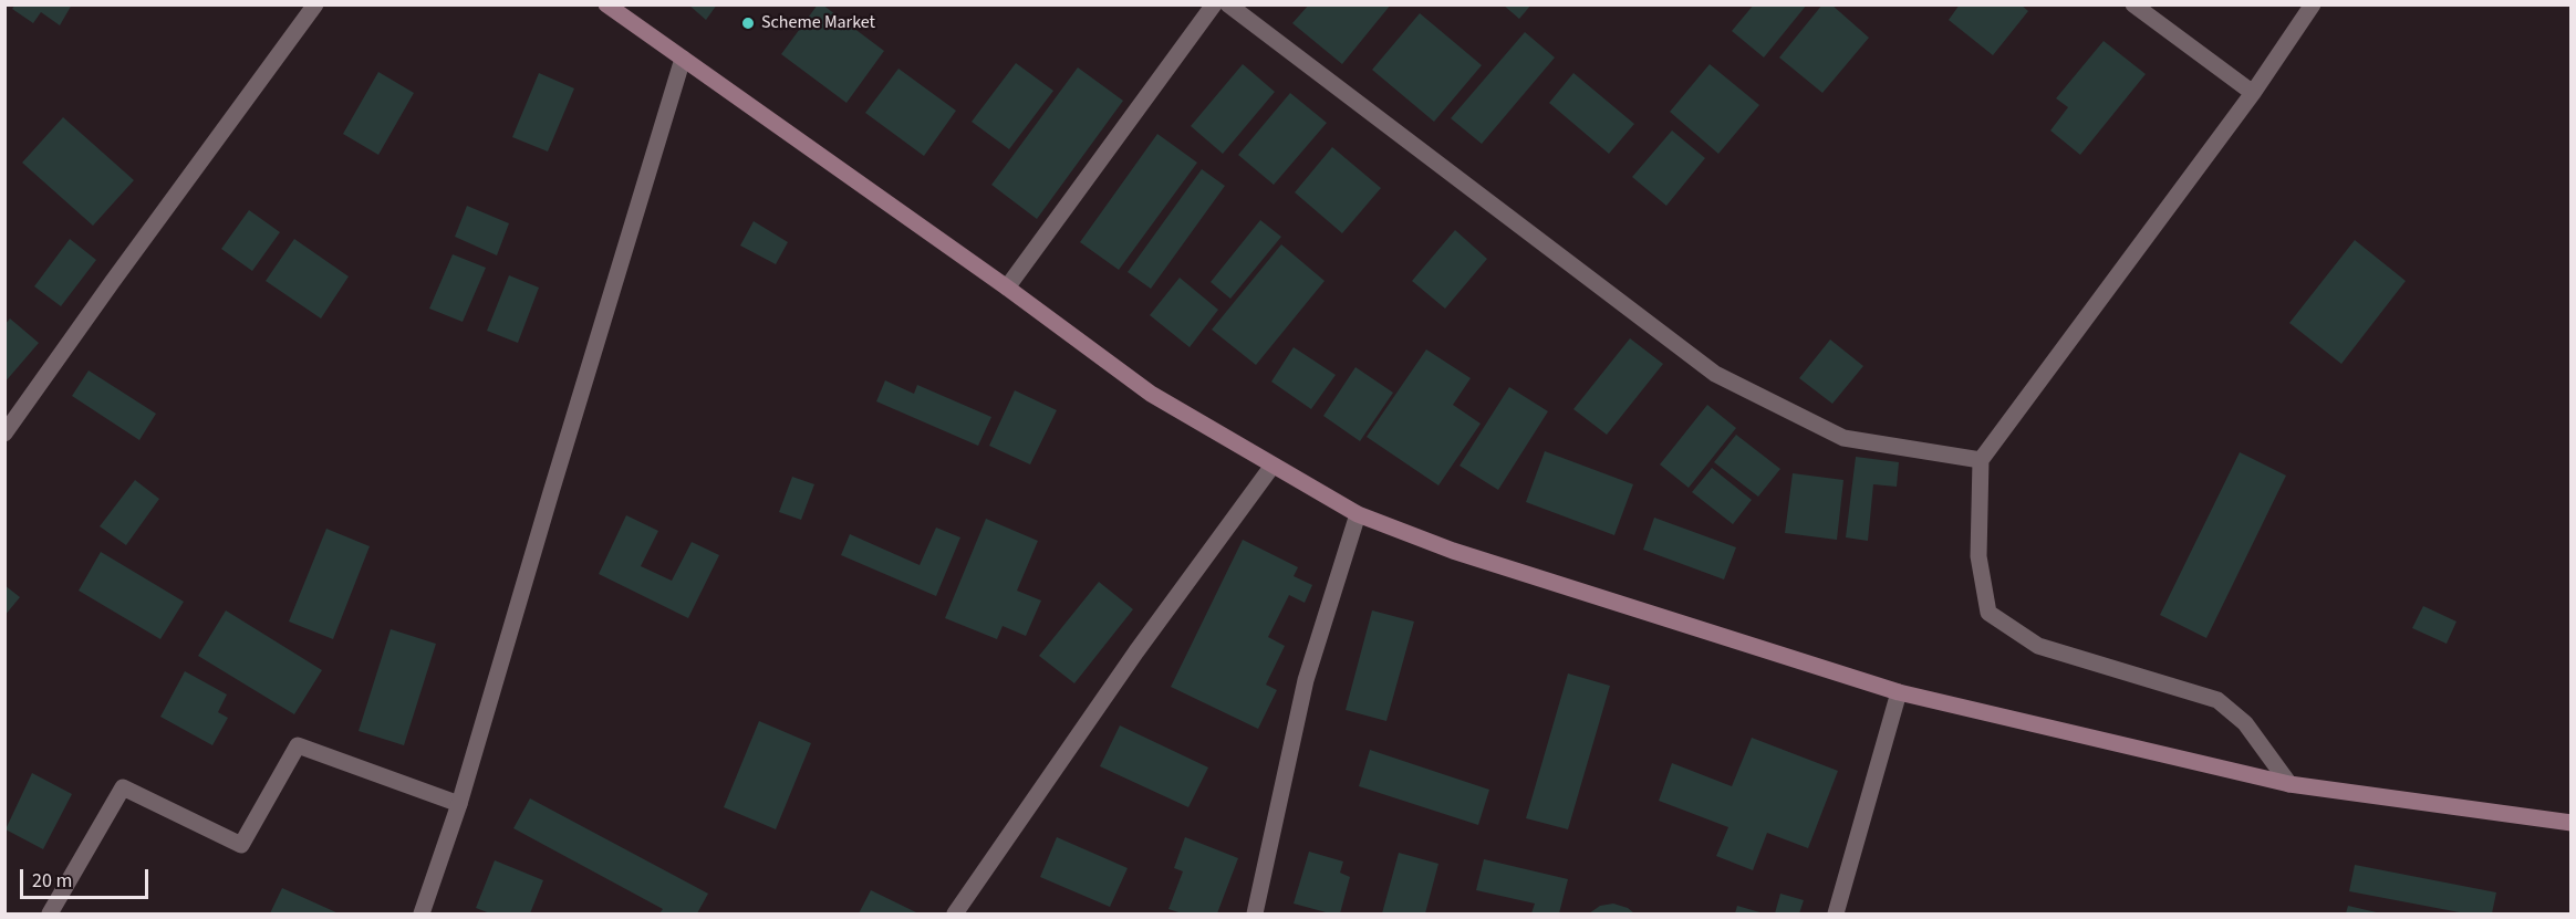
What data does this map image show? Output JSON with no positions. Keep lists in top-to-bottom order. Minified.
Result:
{"places":["Scheme Market"],"scale_bar":"20 m"}
